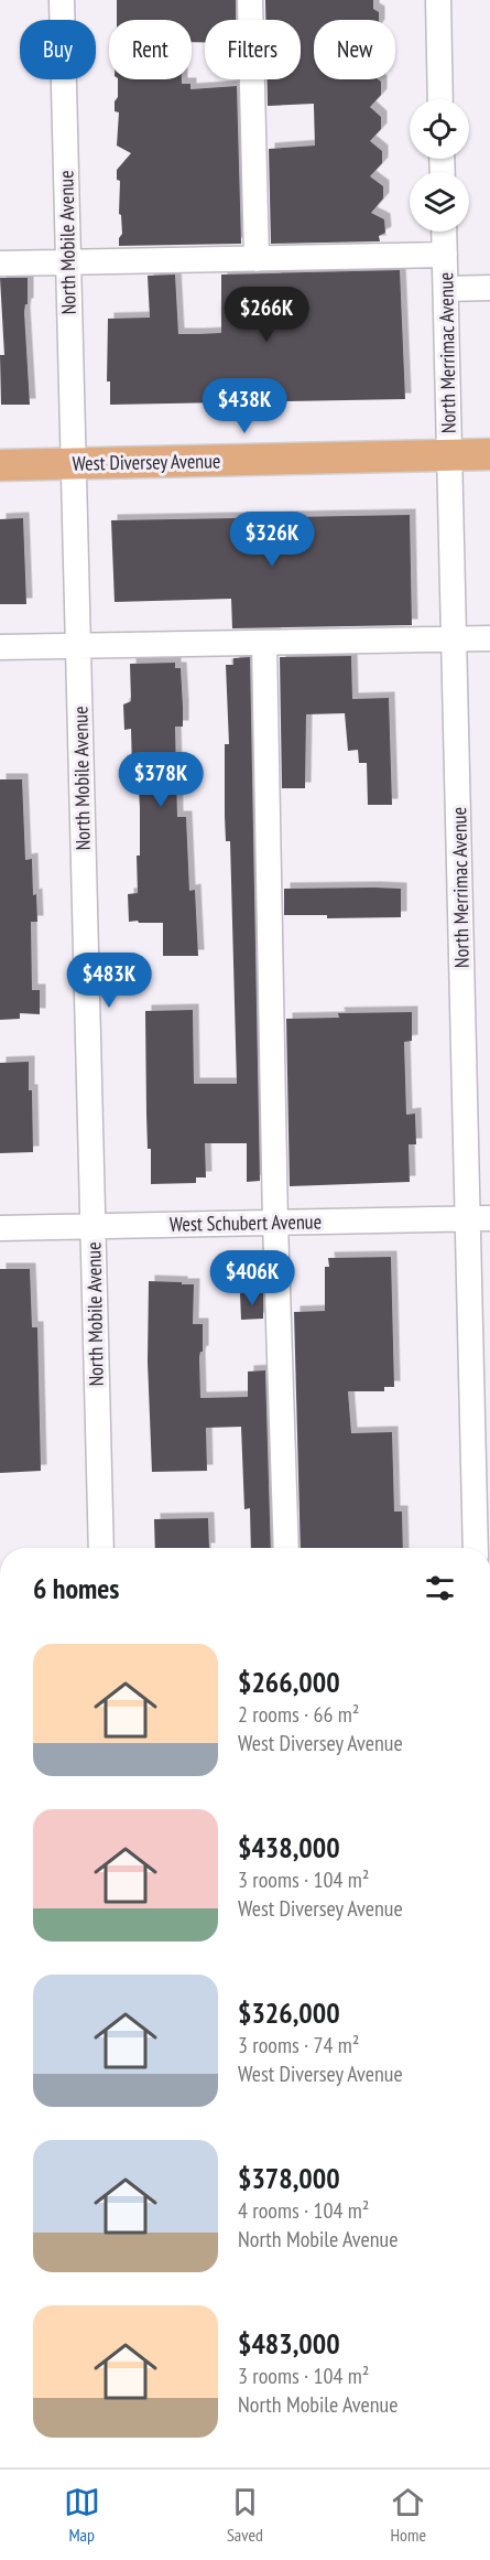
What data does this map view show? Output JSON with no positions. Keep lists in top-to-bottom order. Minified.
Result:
{"streets":{"main road":["West Diversey Avenue"],"street":["North Mobile Avenue","North Merrimac Avenue","West Schubert Avenue"]},"crossings":[["North Mobile Avenue","West Diversey Avenue"],["North Mobile Avenue","West Schubert Avenue"],["North Merrimac Avenue","West Diversey Avenue"],["North Merrimac Avenue","West Schubert Avenue"]],"page":{"chip":["Buy","Rent","Filters","New"],"price":["$266K","$438K","$326K","$378K","$483K","$406K"],"heading":"6 homes","list":[{"name":"$266,000","note":"2 rooms · 66 m² · West Diversey Avenue"},{"name":"$438,000","note":"3 rooms · 104 m² · West Diversey Avenue"},{"name":"$326,000","note":"3 rooms · 74 m² · West Diversey Avenue"},{"name":"$378,000","note":"4 rooms · 104 m² · North Mobile Avenue"},{"name":"$483,000","note":"3 rooms · 104 m² · North Mobile Avenue"}],"tabs":["Map","Saved","Home"]}}
